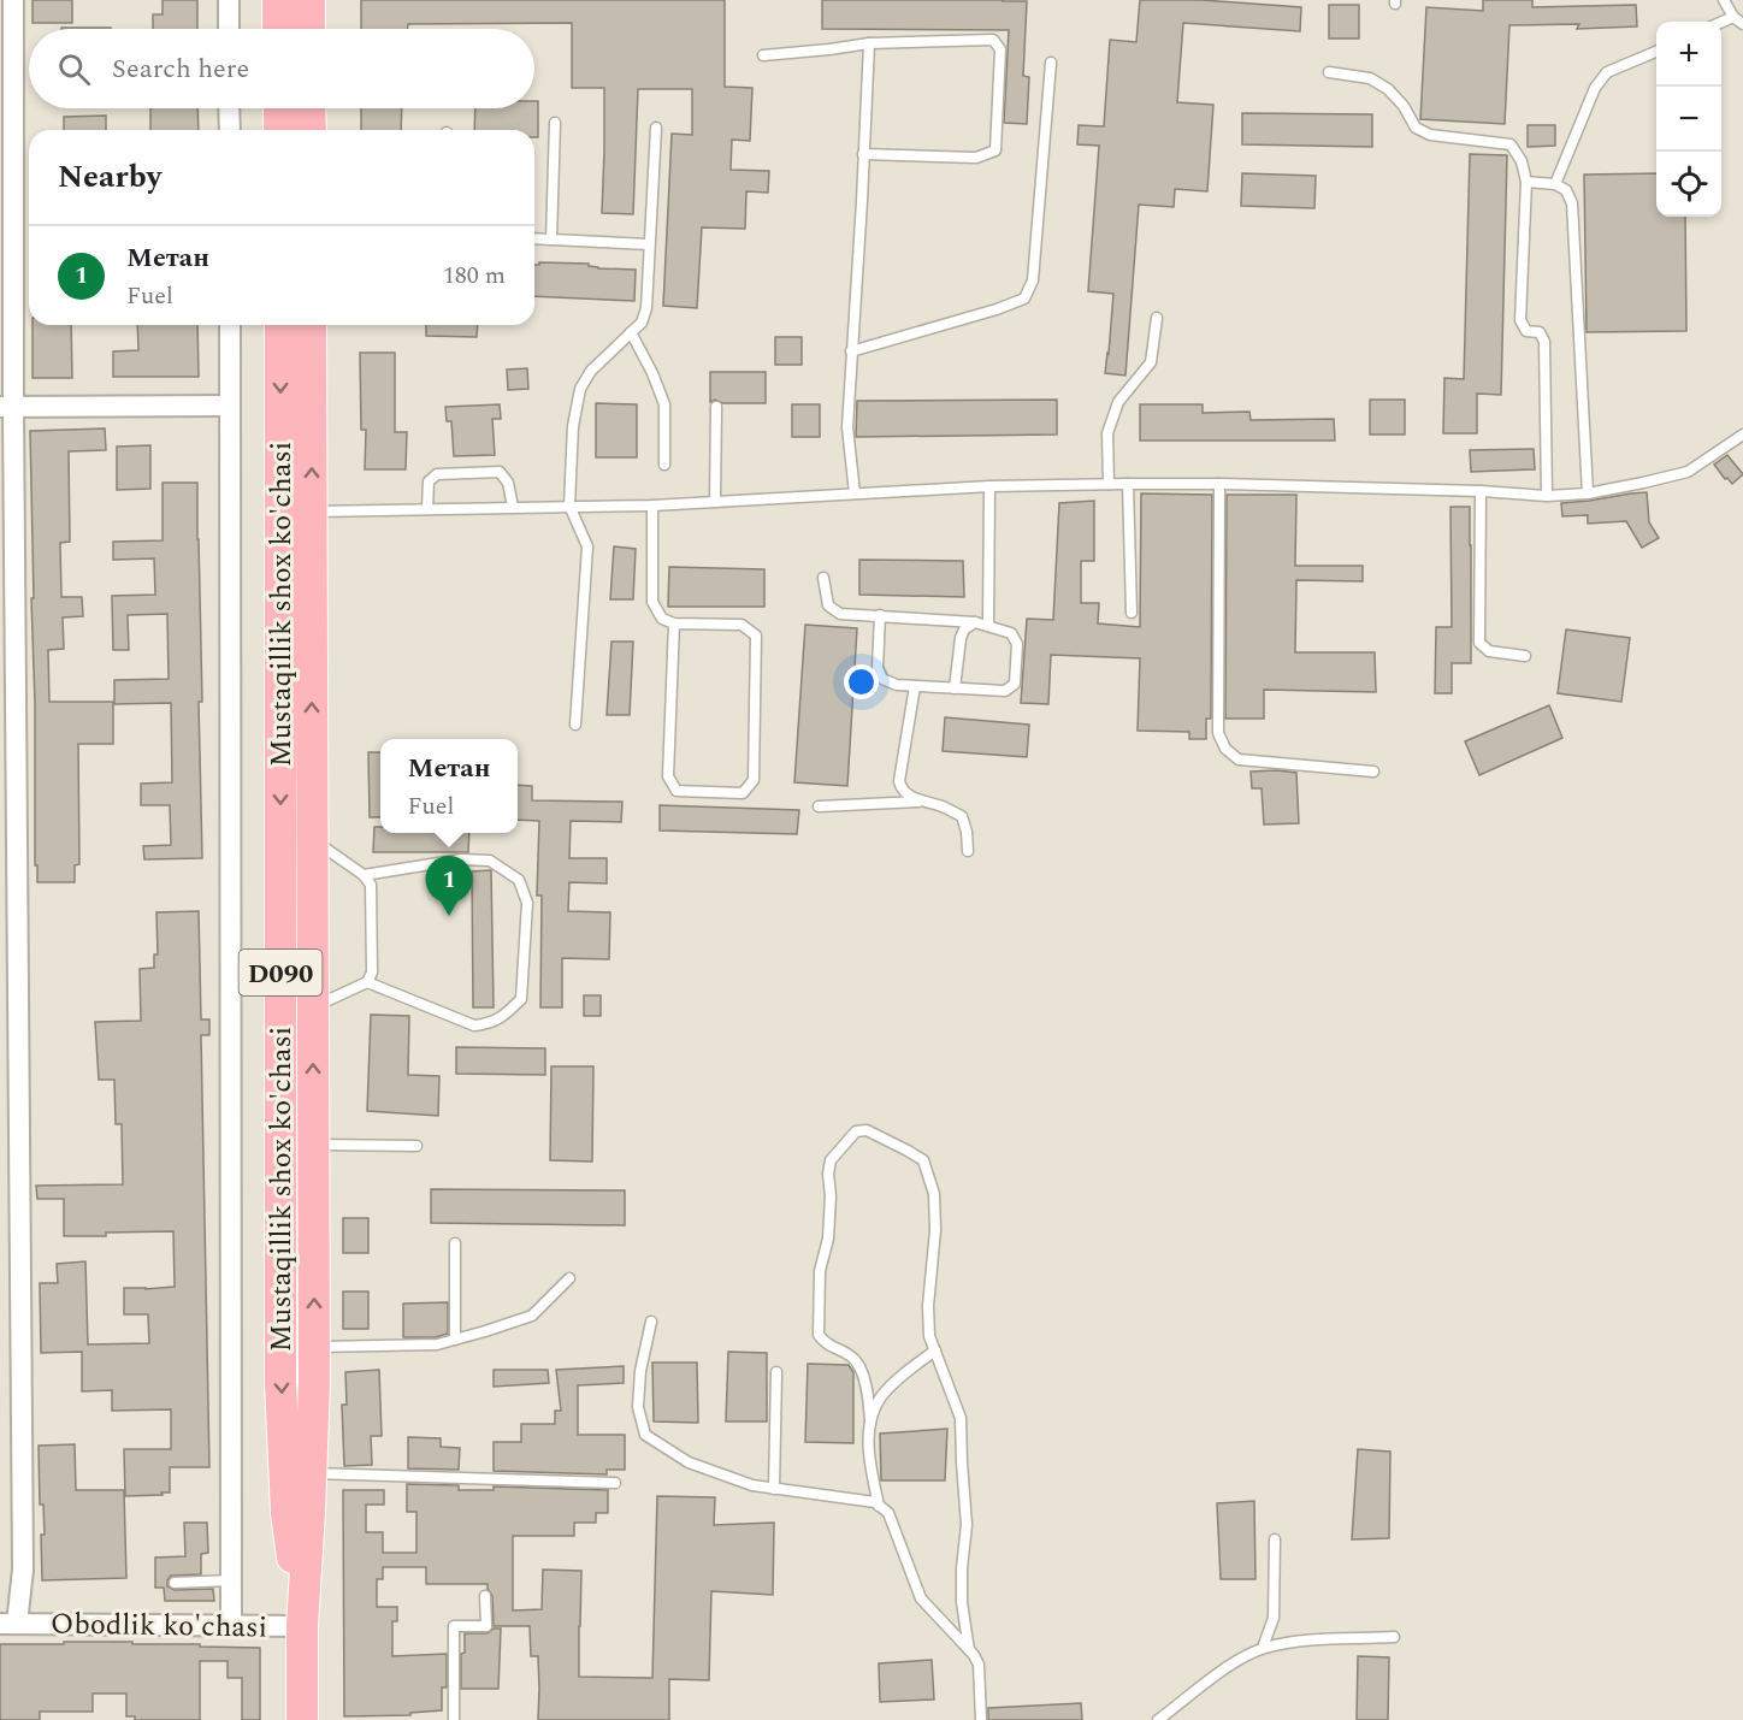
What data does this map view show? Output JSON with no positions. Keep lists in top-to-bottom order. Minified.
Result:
{"streets":{"main road":["Mustaqillik shox ko'chasi","D090"],"street":["Obodlik ko'chasi"]},"crossings":[["Mustaqillik shox ko'chasi","Obodlik ko'chasi"]],"page":{"map_buttons":["+","−"],"search":"Search here","heading":"Nearby","list":[{"mark":"1","name":"Метан","note":"Fuel","value":"180 m"}],"popup":["Метан","Fuel"],"pins":"1"}}
